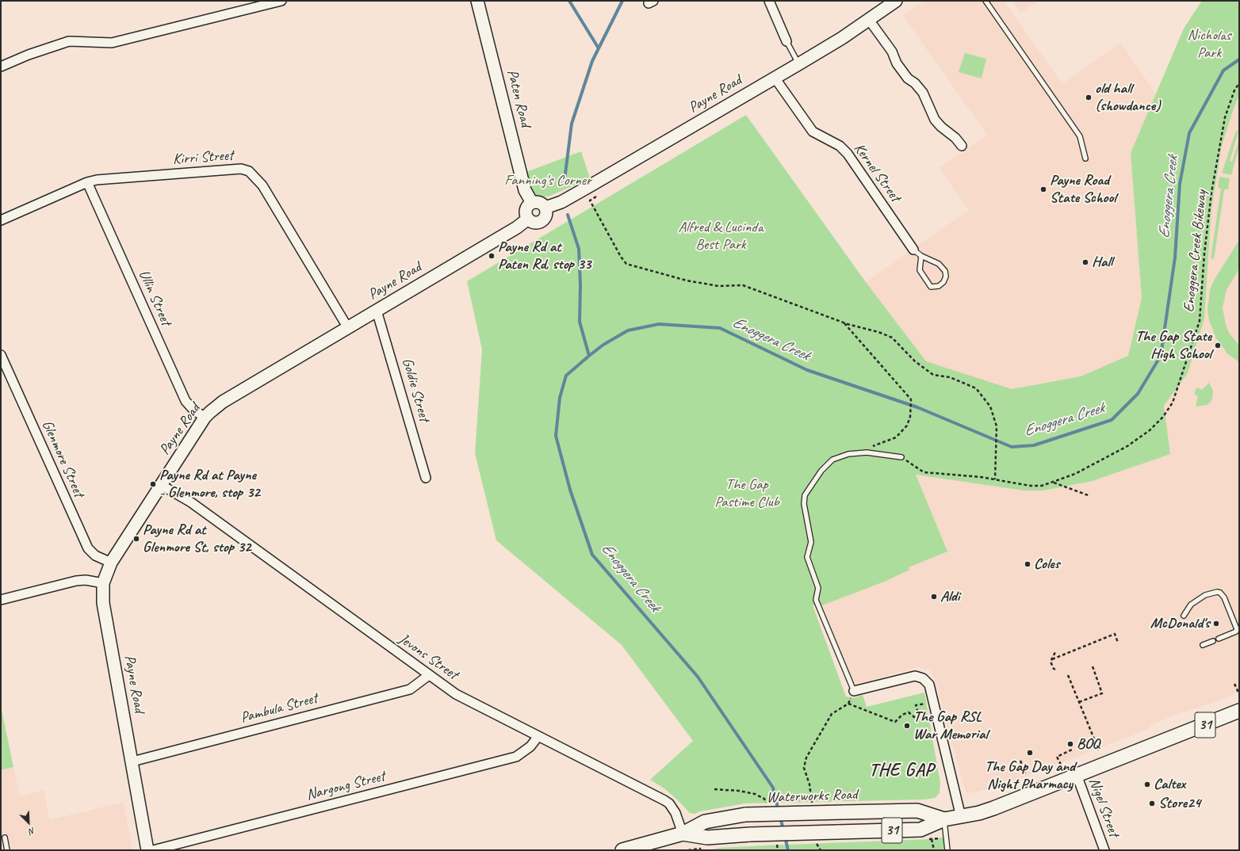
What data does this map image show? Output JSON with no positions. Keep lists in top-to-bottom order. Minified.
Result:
{"streets":{"main road":["Payne Road","Paten Road","31","Waterworks Road"],"street":["Kirri Street","Kernel Street","Ullin Street","Goldie Street","Glenmore Street","Jevons Street","Pambula Street","Nargong Street","Nigel Street"],"path":["Enoggera Creek Bikeway"]},"crossings":[["Payne Road","Paten Road"],["Payne Road","Kirri Street"],["Payne Road","Kernel Street"],["Payne Road","Ullin Street"],["Payne Road","Goldie Street"],["Payne Road","Glenmore Street"],["Payne Road","Jevons Street"],["Payne Road","Pambula Street"],["Kirri Street","Ullin Street"],["Jevons Street","Pambula Street"],["Jevons Street","Nargong Street"],["Jevons Street","Waterworks Road"],["Waterworks Road","Nigel Street"]],"districts":["THE GAP"],"water":["Enoggera Creek"],"parks":["Nicholas Park","Fanning's Corner","Alfred & Lucinda Best Park","The Gap Pastime Club"],"places":["old hall (showdance)","Payne Road State School","Payne Rd at Paten Rd, stop 33","Hall","The Gap State High School","Payne Rd at Payne - Glenmore, stop 32","Payne Rd at Glenmore St, stop 32","Coles","Aldi","McDonald's","The Gap RSL War Memorial","BOQ","The Gap Day and Night Pharmacy","Caltex","Store24"],"north":"bottom right"}
